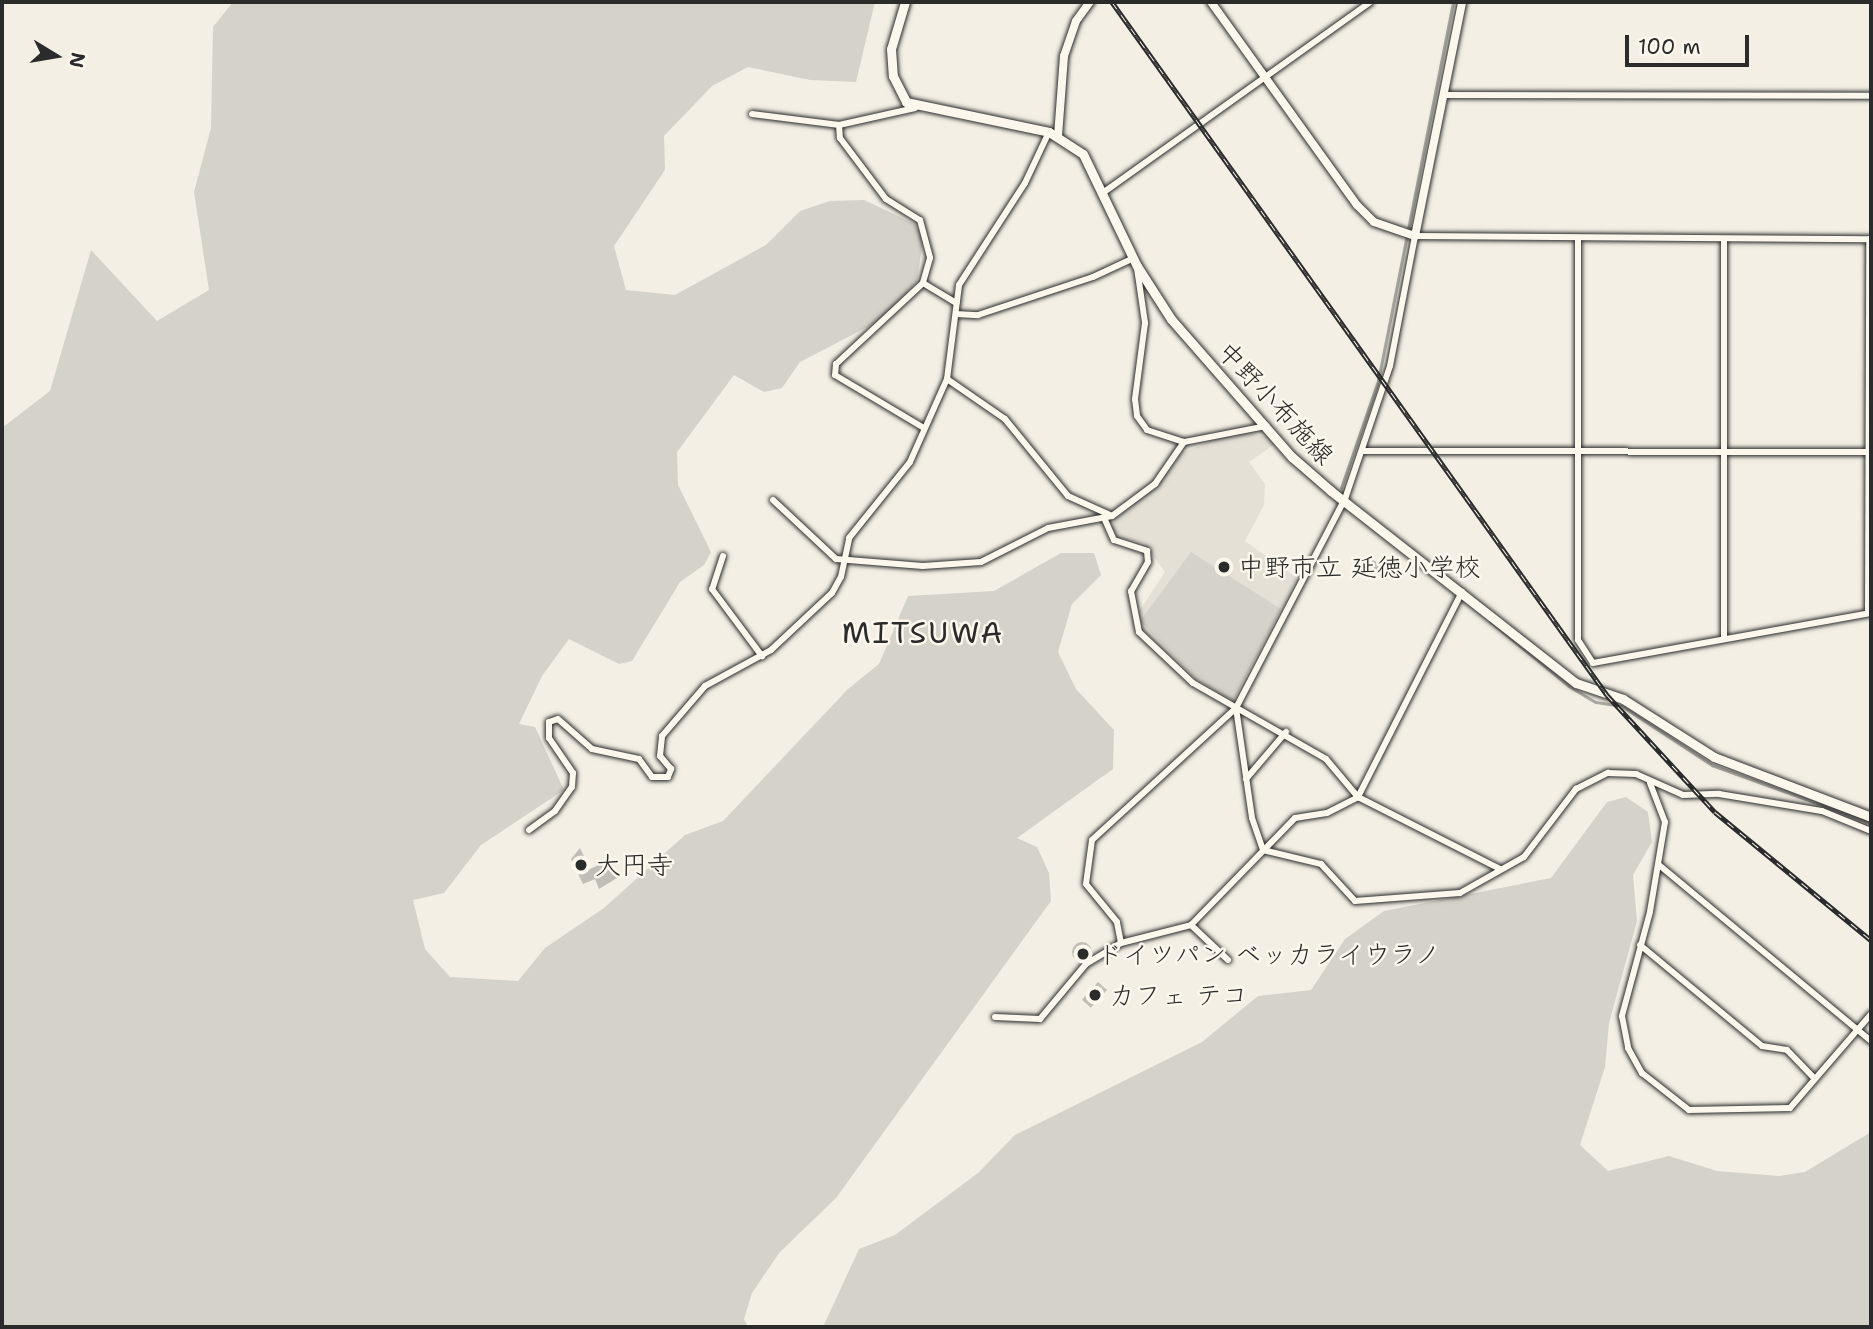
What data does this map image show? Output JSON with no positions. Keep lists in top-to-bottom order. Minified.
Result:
{"streets":{"main road":["中野小布施線"]},"districts":["MITSUWA"],"places":["中野市立 延徳小学校","大円寺","ドイツパン ベッカライウラノ","カフェ テコ"],"scale_bar":"100 m","north":"right"}
